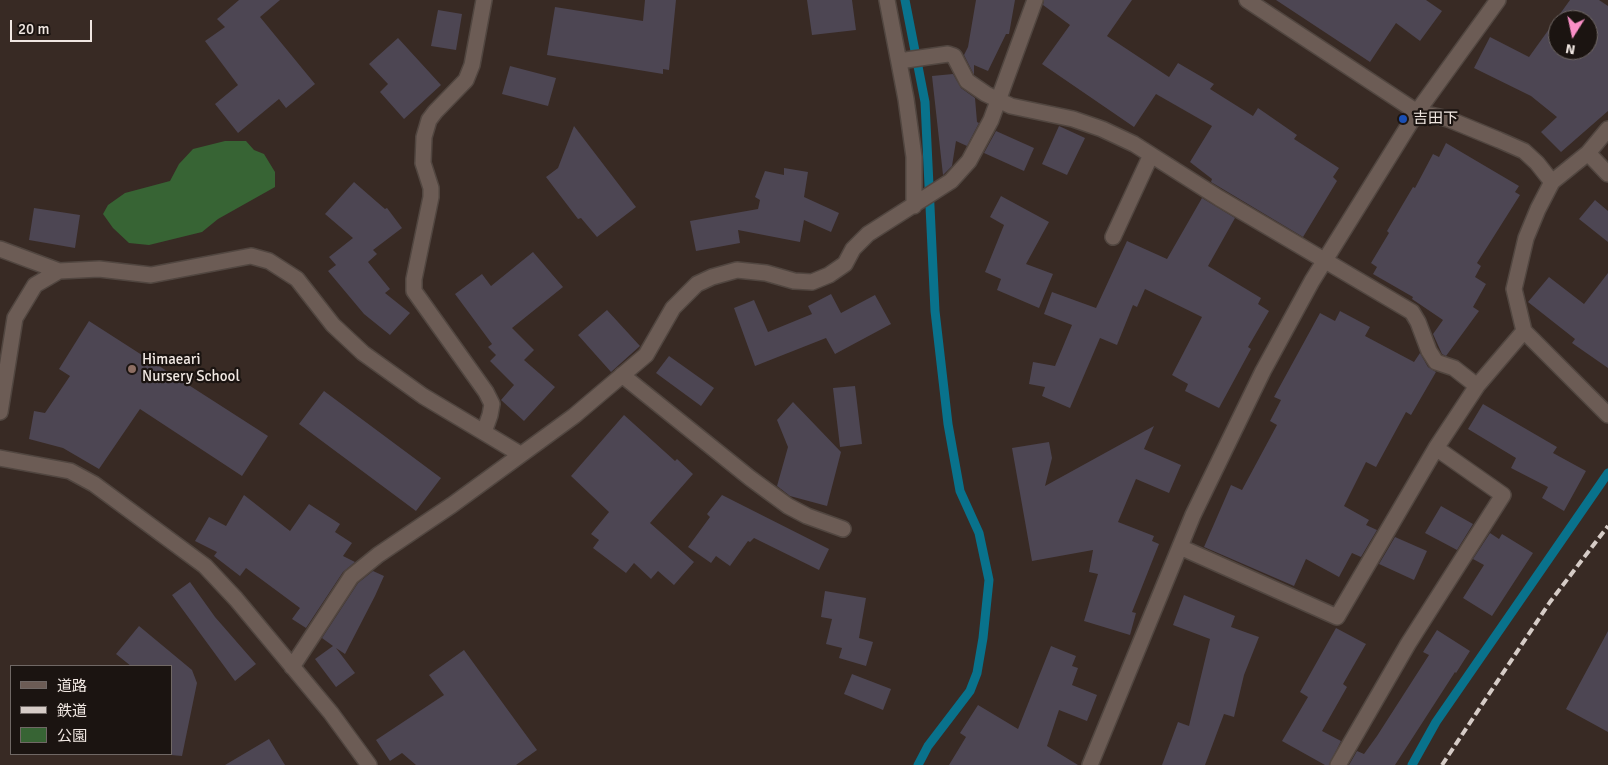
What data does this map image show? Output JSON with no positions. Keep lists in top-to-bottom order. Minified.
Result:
{"places":["吉田下","Himaeari Nursery School"],"legend":["道路","鉄道","公園"],"scale_bar":"20 m","north":"bottom"}
